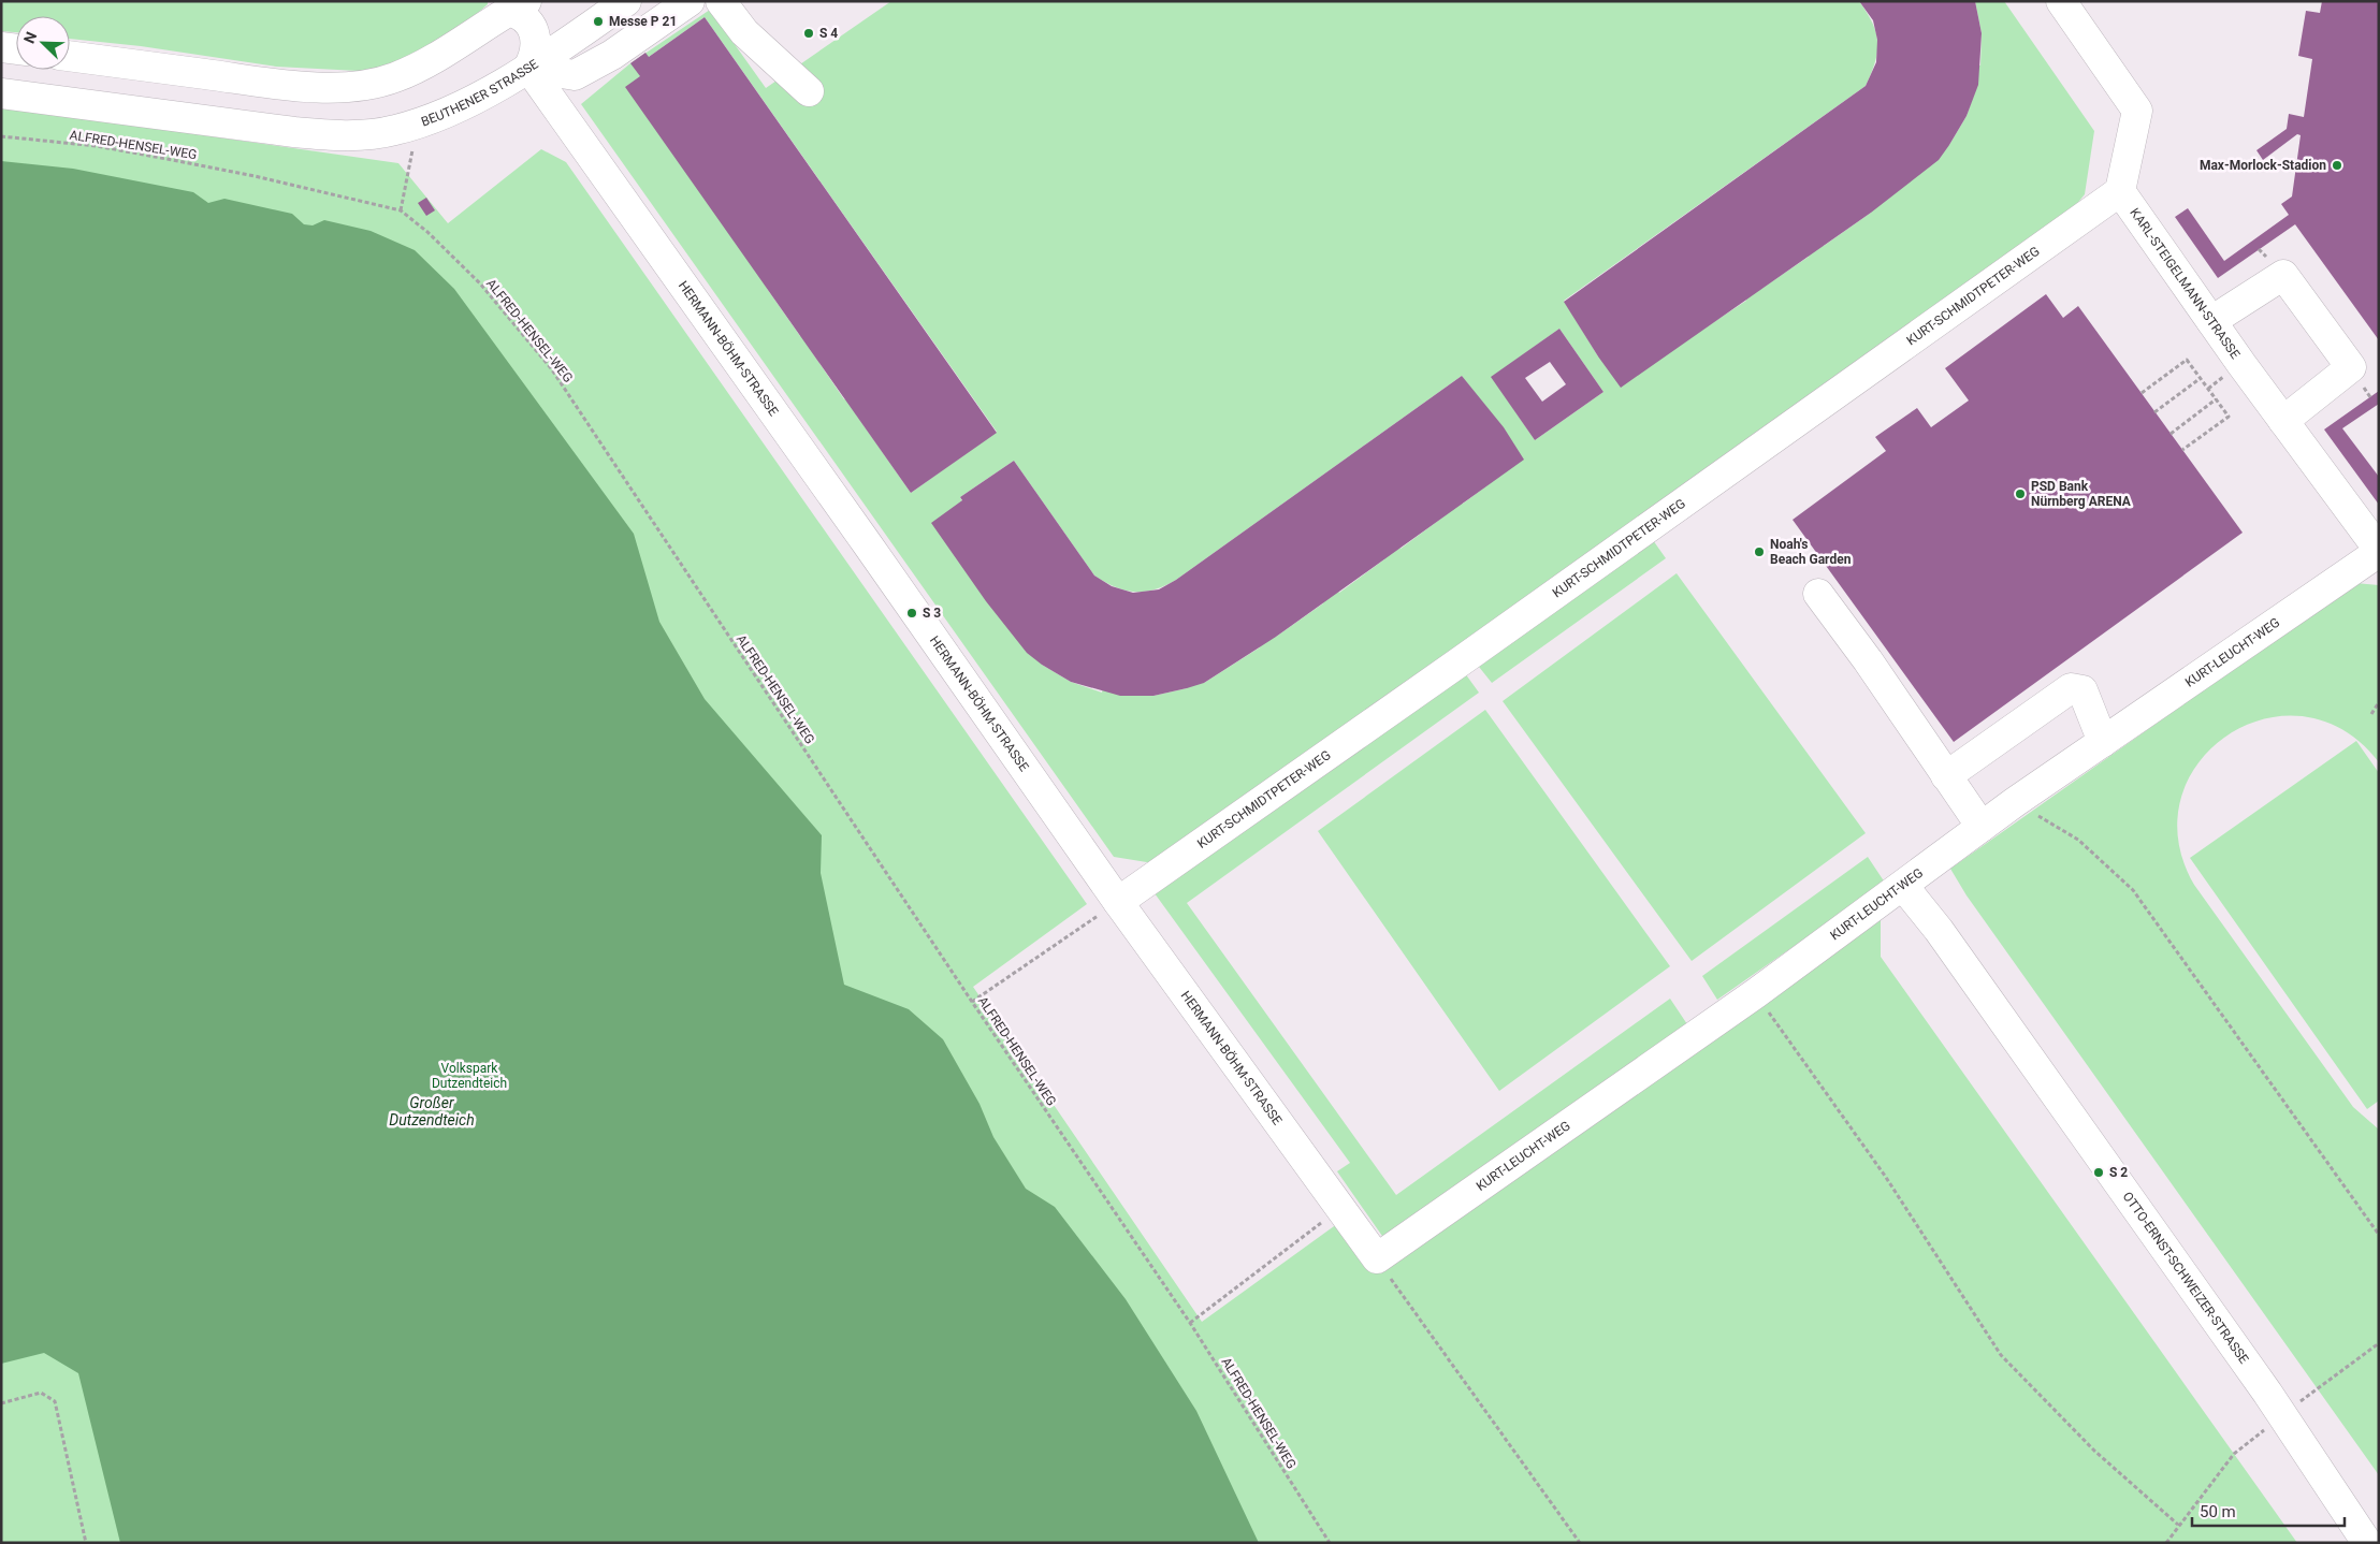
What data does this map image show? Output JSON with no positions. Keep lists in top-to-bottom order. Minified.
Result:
{"streets":{"street":["BEUTHENER STRASSE","KARL-STEIGELMANN-STRASSE","KURT-SCHMIDTPETER-WEG","HERMANN-BÖHM-STRASSE","KURT-LEUCHT-WEG","OTTO-ERNST-SCHWEIZER-STRASSE"],"path":["ALFRED-HENSEL-WEG"]},"crossings":[["BEUTHENER STRASSE","HERMANN-BÖHM-STRASSE"],["KARL-STEIGELMANN-STRASSE","KURT-SCHMIDTPETER-WEG"],["KARL-STEIGELMANN-STRASSE","KURT-LEUCHT-WEG"],["KURT-SCHMIDTPETER-WEG","HERMANN-BÖHM-STRASSE"],["HERMANN-BÖHM-STRASSE","KURT-LEUCHT-WEG"],["KURT-LEUCHT-WEG","OTTO-ERNST-SCHWEIZER-STRASSE"]],"water":["Großer Dutzendteich"],"parks":["Volkspark Dutzendteich"],"places":["Messe P 21","S 4","Max-Morlock-Stadion","PSD Bank Nürnberg ARENA","Noah's Beach Garden","S 3","S 2"],"scale_bar":"50 m","north":"top left"}
